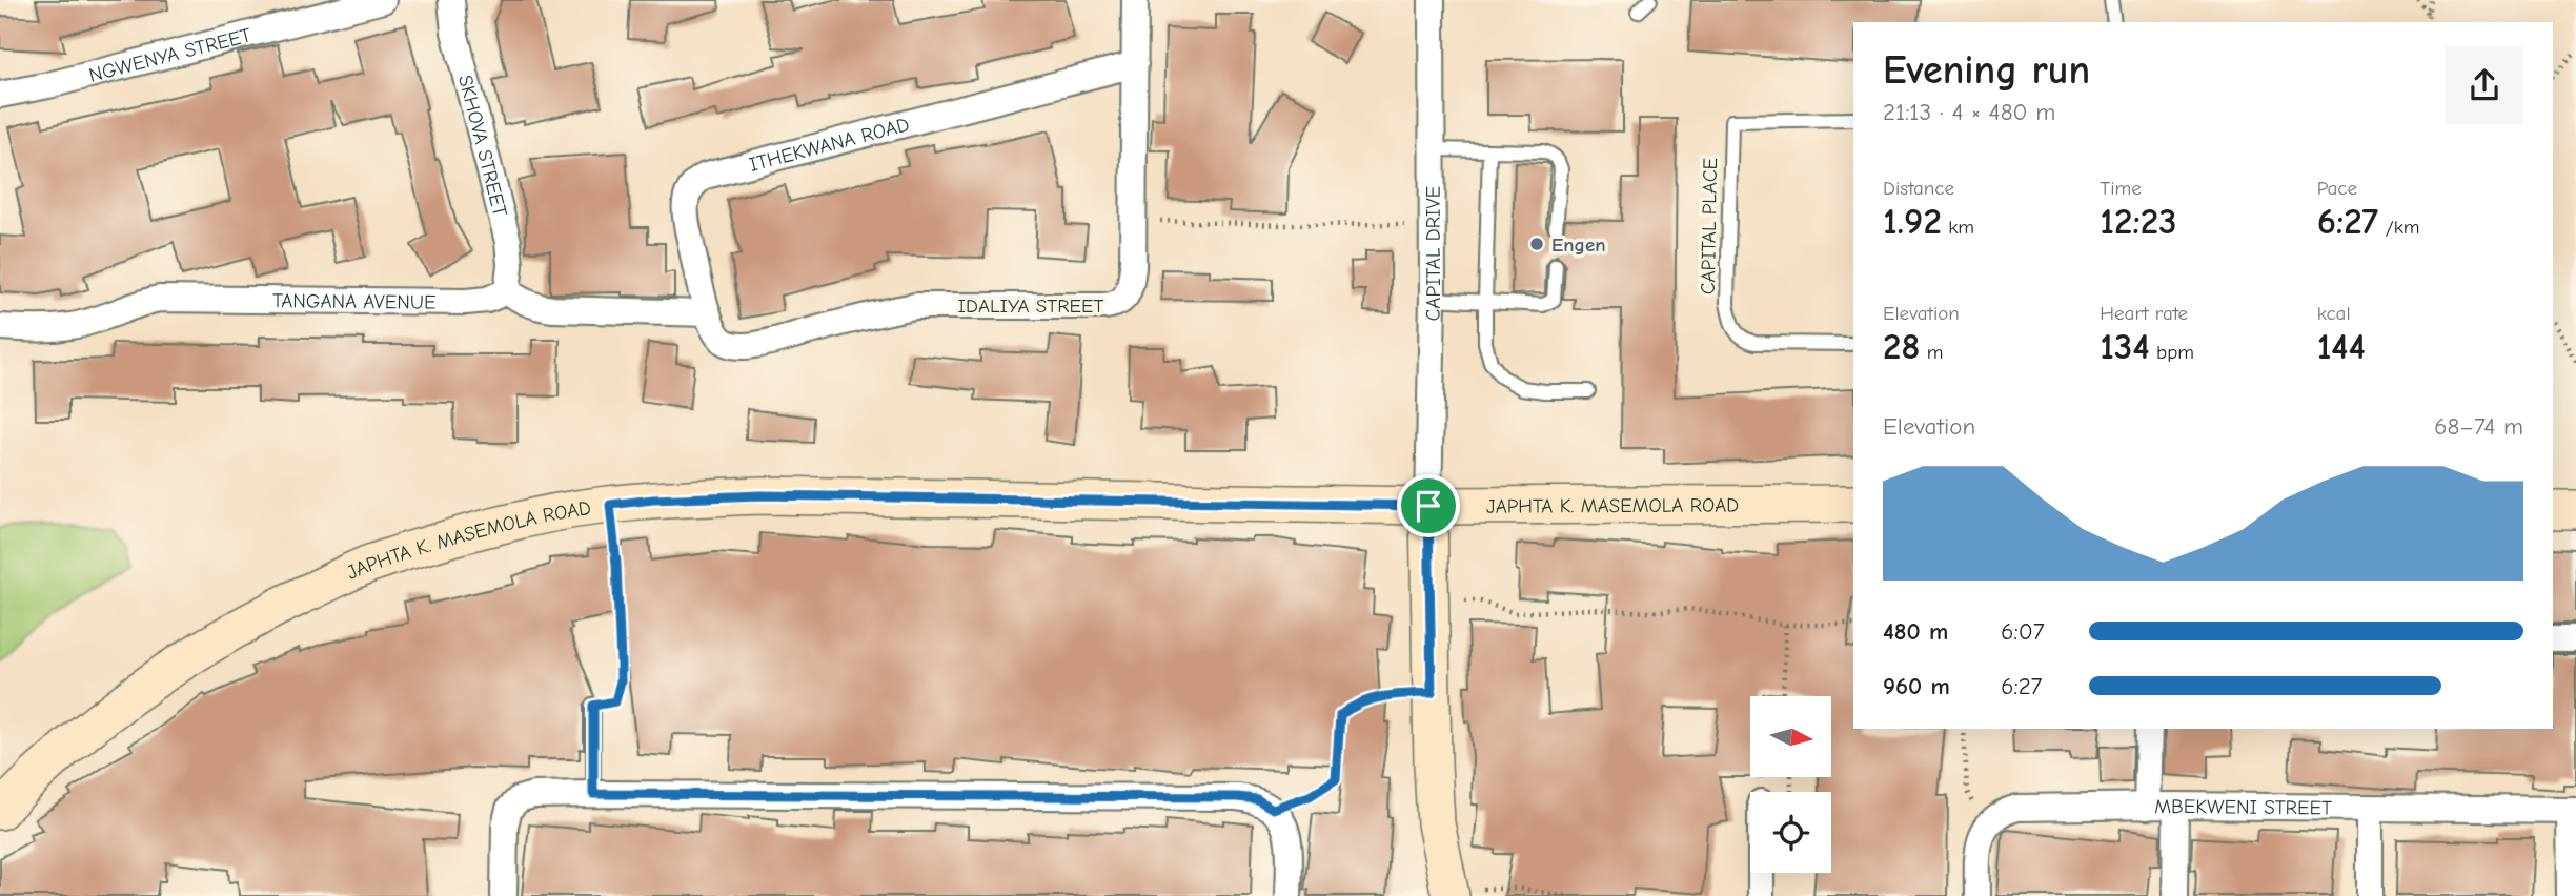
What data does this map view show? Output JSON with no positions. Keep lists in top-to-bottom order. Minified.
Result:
{"streets":{"main road":["JAPHTA K. MASEMOLA ROAD"],"street":["NGWENYA STREET","ITHEKWANA ROAD","SKHOVA STREET","CAPITAL DRIVE","TANGANA AVENUE","IDALIYA STREET","MBEKWENI STREET"],"lane":["CAPITAL PLACE"]},"crossings":[["ITHEKWANA ROAD","IDALIYA STREET"],["SKHOVA STREET","TANGANA AVENUE"],["CAPITAL DRIVE","JAPHTA K. MASEMOLA ROAD"]],"places":["Engen"],"north":"right","page":{"heading":["Evening run","21:13 · 4 × 480 m"],"stats":[["Distance","1.92 km"],["Time","12:23"],["Pace","6:27 /km"],["Elevation","28 m"],["Heart rate","134 bpm"],["kcal","144"]],"chart":["Elevation","68–74 m"],"list":[{"name":"480 m","note":"6:07"},{"name":"960 m","note":"6:27"}]}}
